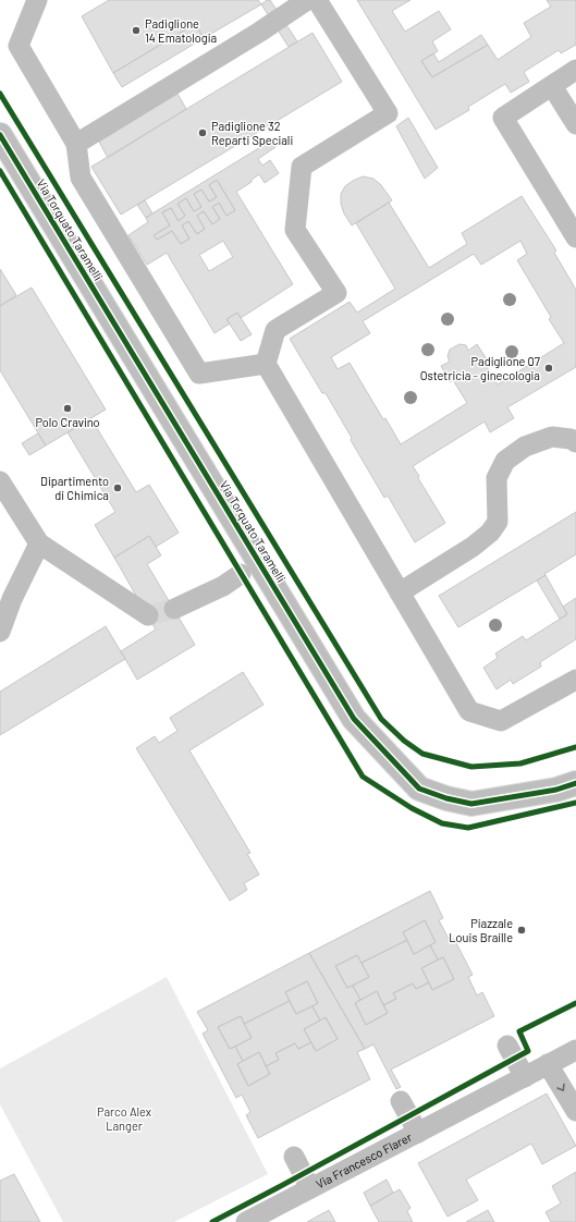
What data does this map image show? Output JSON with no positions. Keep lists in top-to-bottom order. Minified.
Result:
{"streets":{"main road":["Via Torquato Taramelli"],"street":["Via Francesco Flarer"]},"parks":["Parco Alex Langer"],"places":["Padiglione 14 Ematologia","Padiglione 32 Reparti Speciali","Padiglione 07 Ostetricia - ginecologia","Polo Cravino","Dipartimento di Chimica","Piazzale Louis Braille"]}
